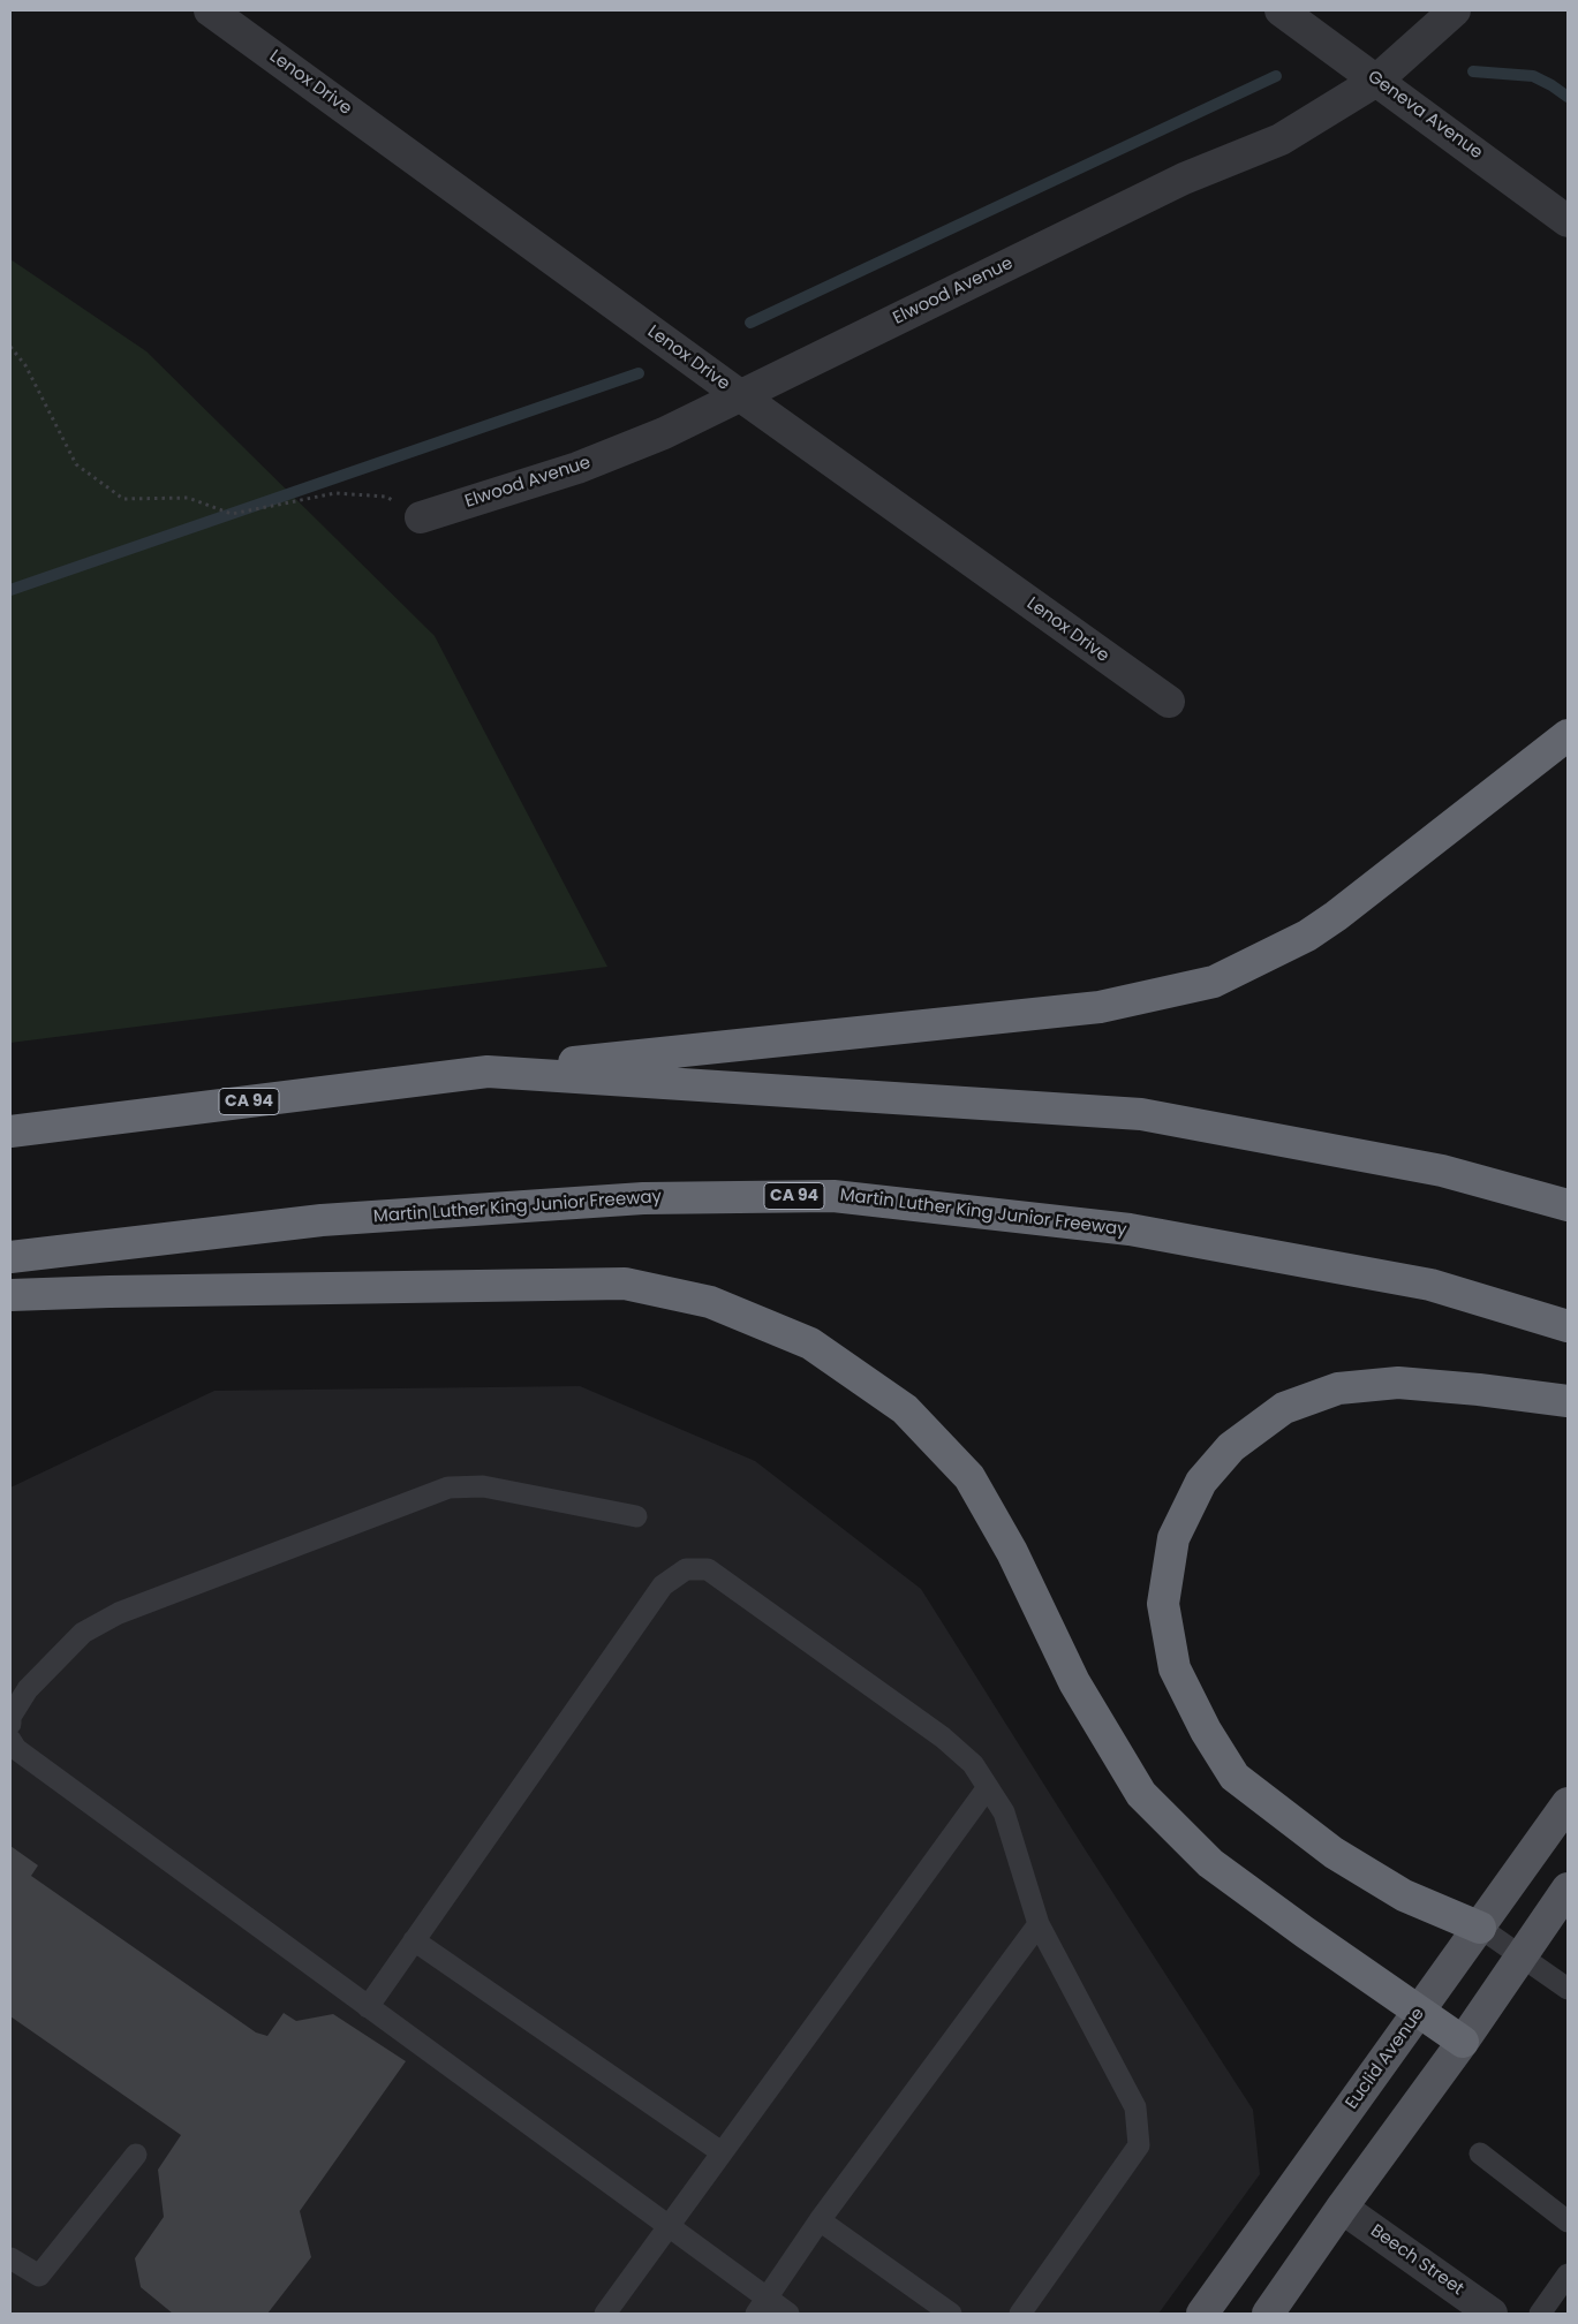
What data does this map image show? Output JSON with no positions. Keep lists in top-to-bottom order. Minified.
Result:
{"streets":{"highway":["CA 94","Martin Luther King Junior Freeway"],"main road":["Euclid Avenue"],"street":["Lenox Drive","Geneva Avenue","Elwood Avenue","Beech Street"]},"crossings":[["Lenox Drive","Elwood Avenue"],["Geneva Avenue","Elwood Avenue"]]}
